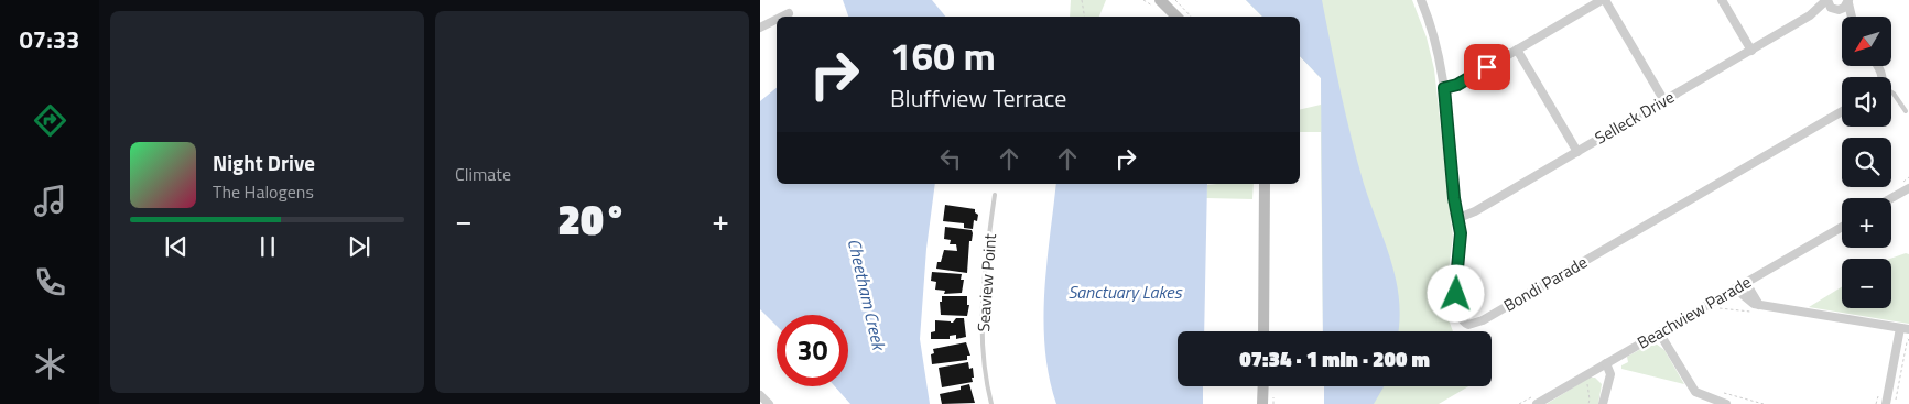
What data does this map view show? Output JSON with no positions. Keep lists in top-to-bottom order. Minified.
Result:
{"streets":{"street":["Selleck Drive","Bondi Parade","Beachview Parade"],"lane":["Seaview Point"]},"crossings":[["Selleck Drive","Bondi Parade"]],"water":["Sanctuary Lakes","Cheetham Creek"],"north":"bottom left","page":{"tabs":"07:33","tile":"Climate","map_buttons":["+","−"],"turn":["160 m","Bluffview Terrace"],"song":["Night Drive","The Halogens"],"heat":["−","20°","+"],"limit":"30","trip":"07:34 · 1 min · 200 m"}}
